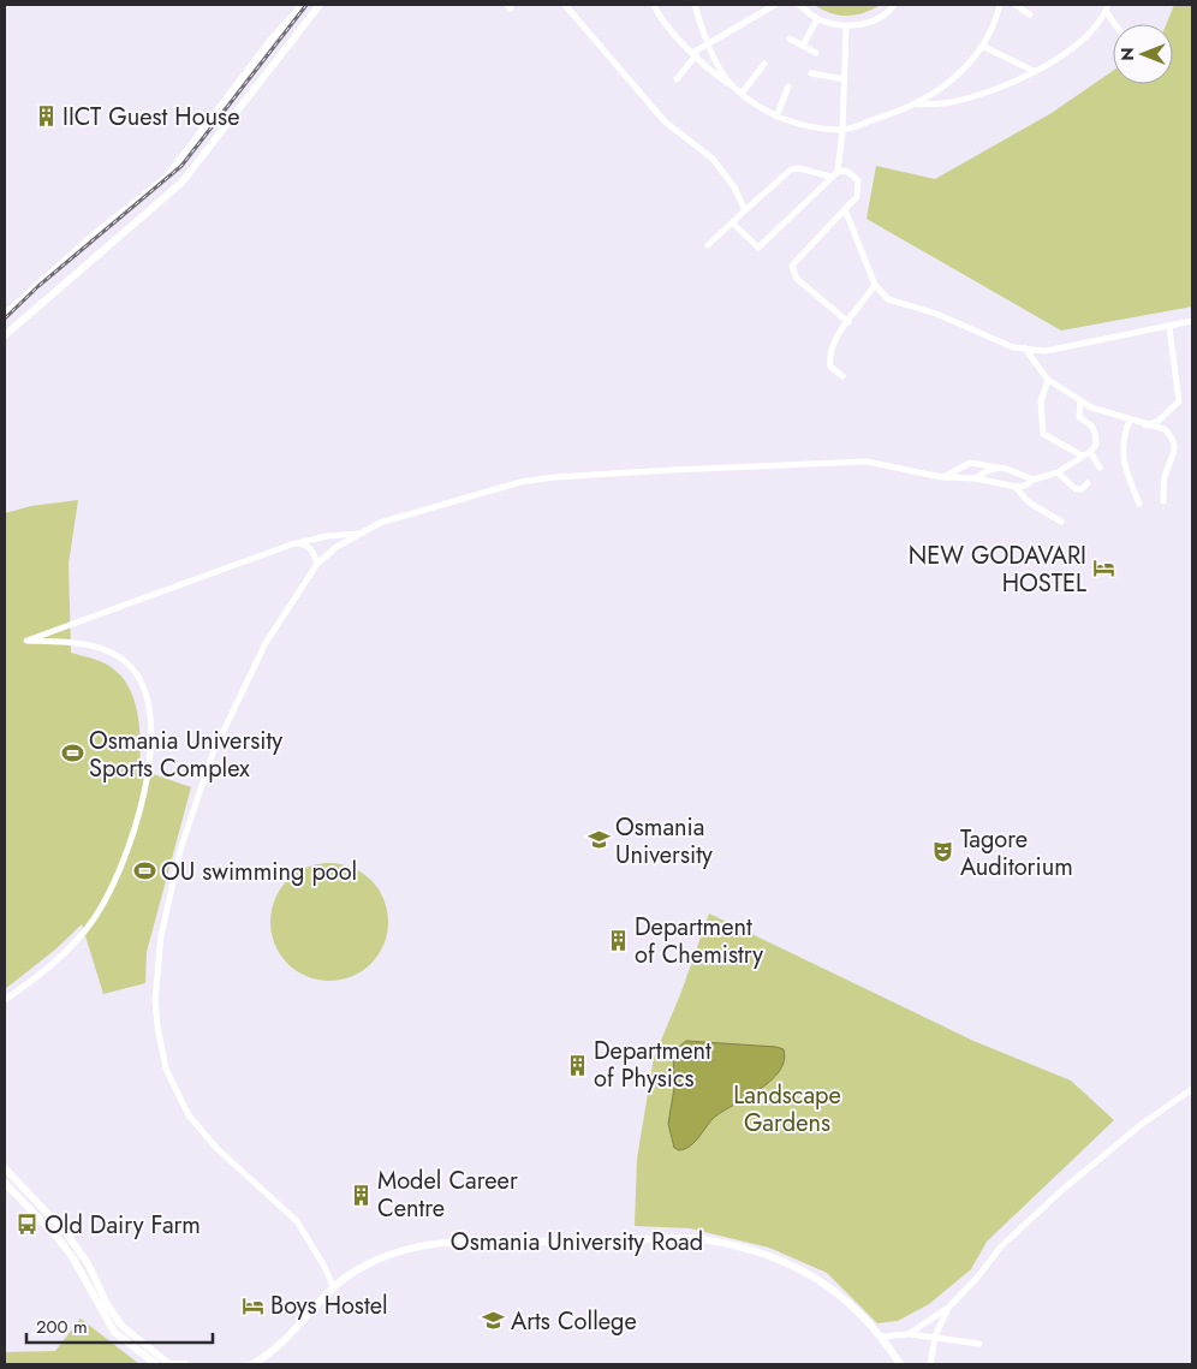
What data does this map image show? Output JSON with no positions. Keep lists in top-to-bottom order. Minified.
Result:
{"streets":{"main road":["Osmania University Road"]},"parks":["Landscape Gardens"],"places":{"building":["IICT Guest House","Department of Chemistry","Department of Physics","Model Career Centre"],"hotel":["NEW GODAVARI HOSTEL","Boys Hostel"],"sports":["Osmania University Sports Complex","OU swimming pool"],"school or university":["Osmania University","Arts College"],"theatre":["Tagore Auditorium"],"bus stop":["Old Dairy Farm"]},"scale_bar":"200 m","north":"left"}
